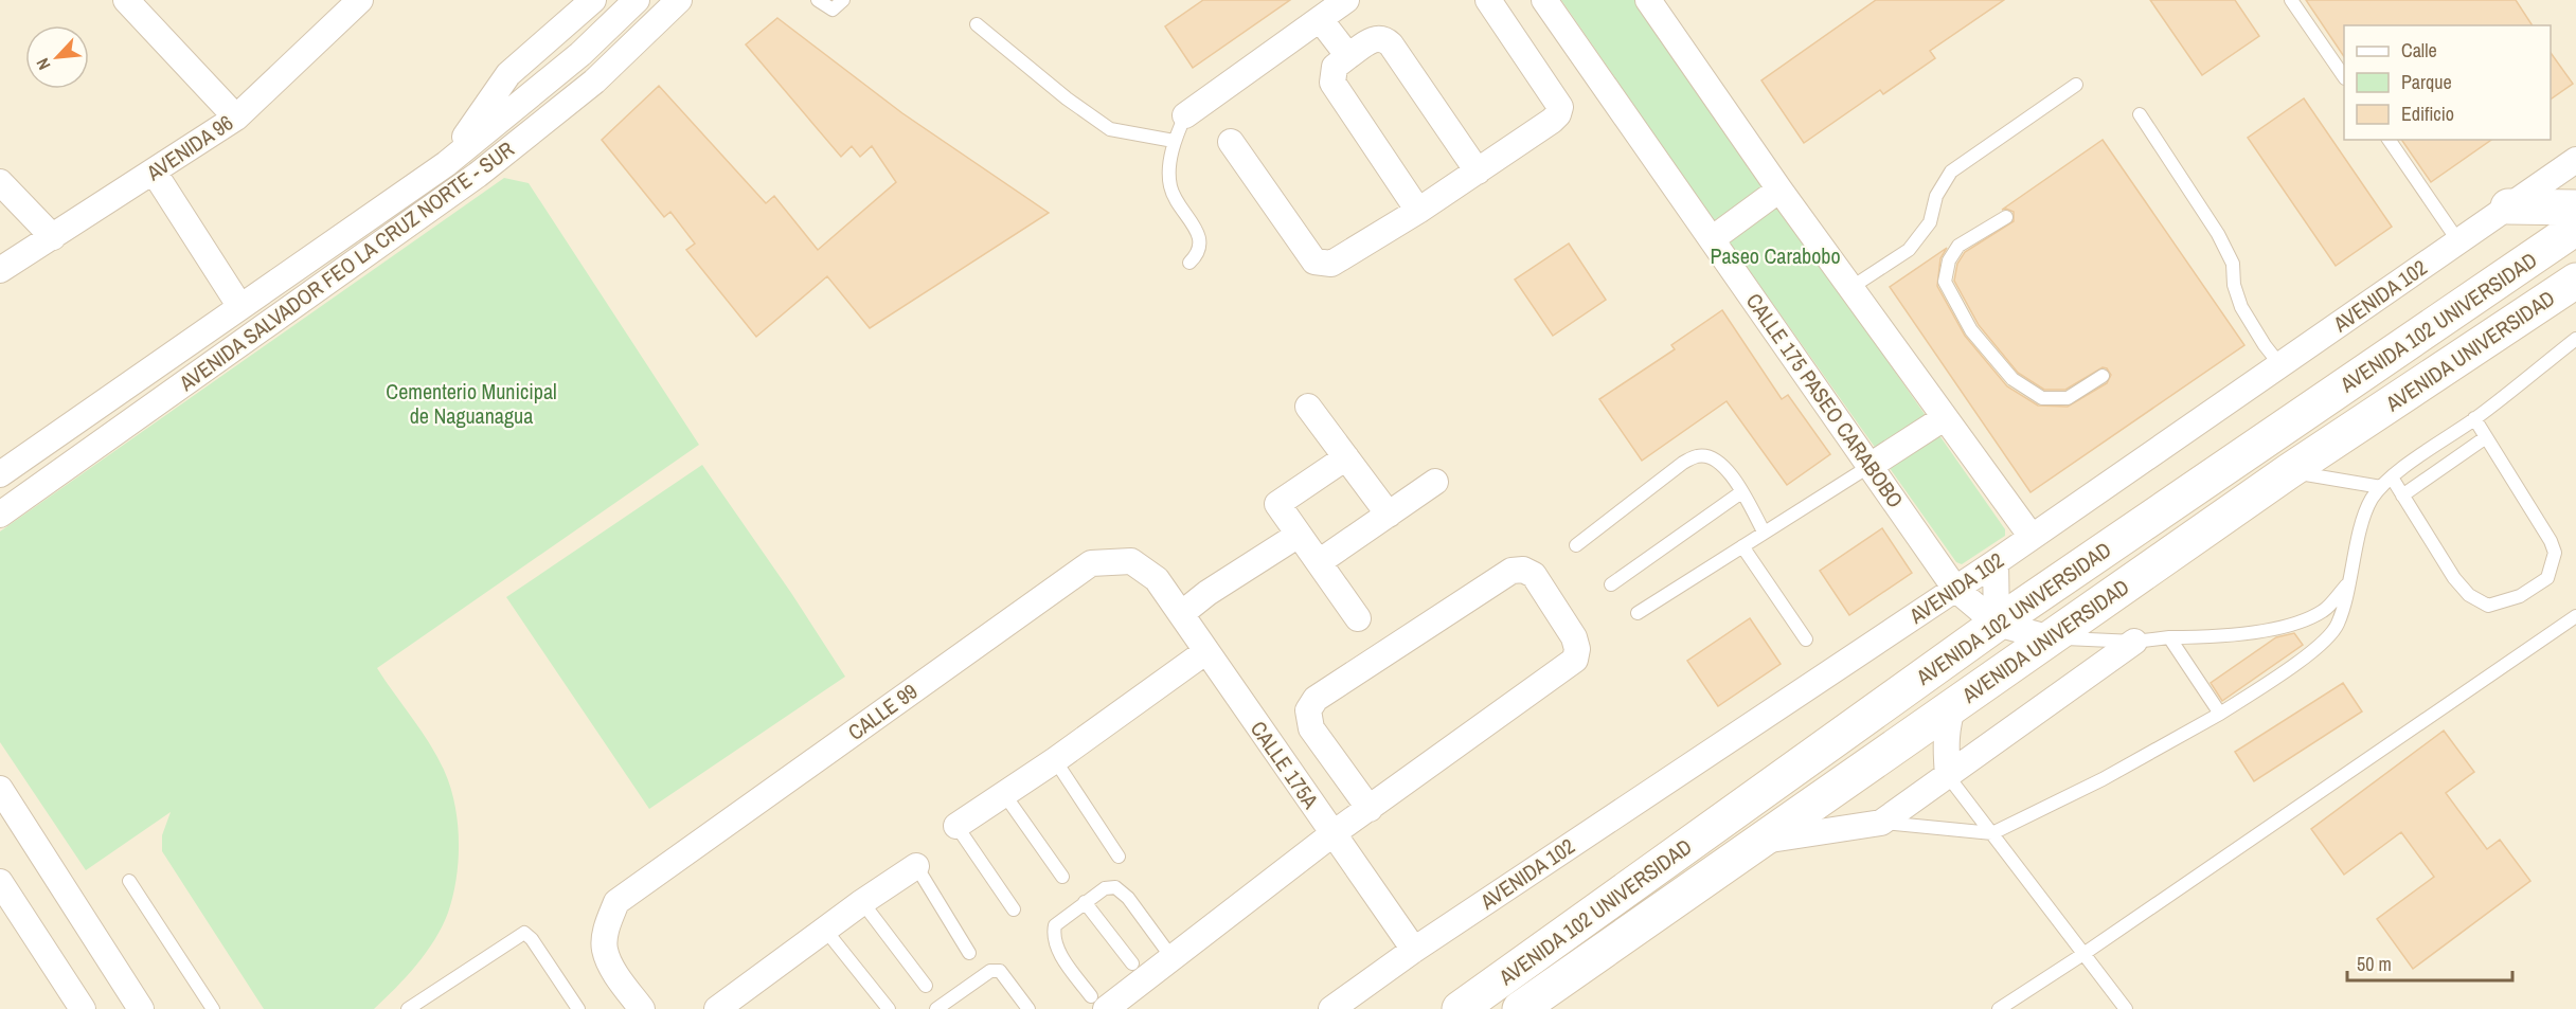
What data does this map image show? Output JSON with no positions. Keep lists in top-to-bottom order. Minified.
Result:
{"streets":{"main road":["AVENIDA 102 UNIVERSIDAD","AVENIDA UNIVERSIDAD"],"street":["AVENIDA 96","AVENIDA SALVADOR FEO LA CRUZ NORTE - SUR","AVENIDA 102","CALLE 175 PASEO CARABOBO","CALLE 99","CALLE 175A"]},"crossings":[["AVENIDA 102","CALLE 175 PASEO CARABOBO"],["AVENIDA 102","CALLE 175A"],["AVENIDA 102 UNIVERSIDAD","CALLE 175 PASEO CARABOBO"],["AVENIDA UNIVERSIDAD","CALLE 175 PASEO CARABOBO"],["CALLE 99","CALLE 175A"]],"parks":["Paseo Carabobo","Cementerio Municipal de Naguanagua"],"legend":["Calle","Parque","Edificio"],"scale_bar":"50 m","north":"bottom left"}
